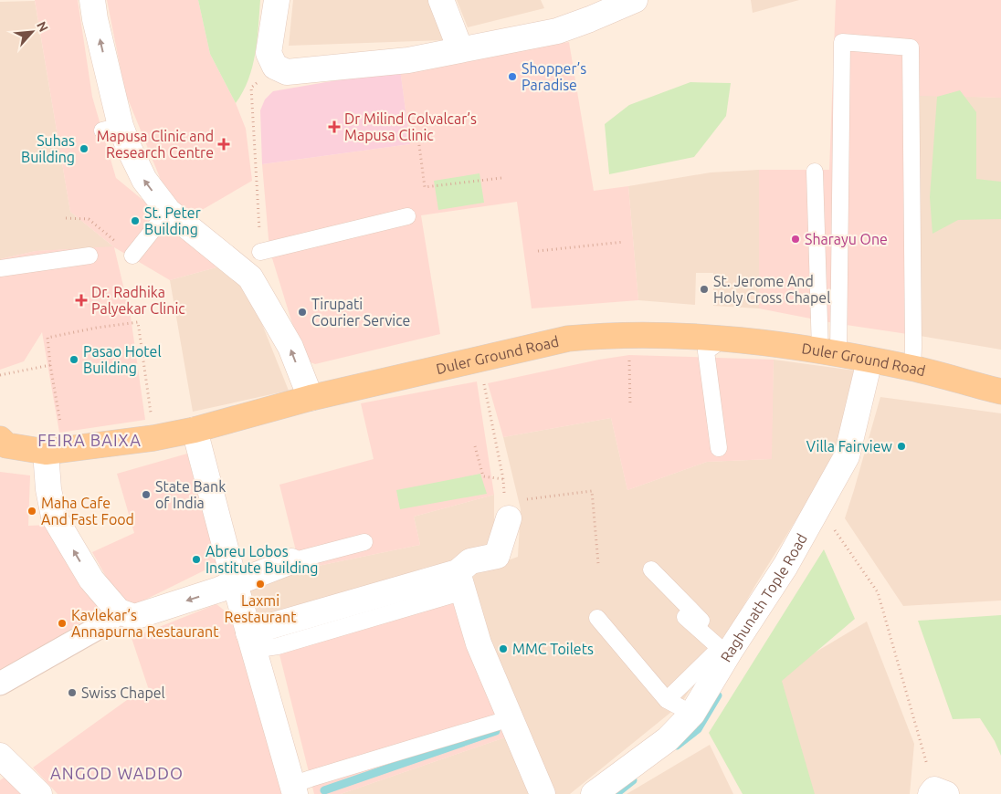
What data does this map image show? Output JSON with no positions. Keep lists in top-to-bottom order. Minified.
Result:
{"streets":{"main road":["Duler Ground Road"],"street":["Raghunath Tople Road"]},"crossings":[["Duler Ground Road","Raghunath Tople Road"]],"districts":["FEIRA BAIXA","ANGOD WADDO"],"places":{"other":["Shopper’s Paradise","Suhas Building","St. Peter Building","Sharayu One","St. Jerome And Holy Cross Chapel","Tirupati Courier Service","Pasao Hotel Building","Villa Fairview","State Bank of India","Maha Cafe And Fast Food","Abreu Lobos Institute Building","Laxmi Restaurant","Kavlekar’s Annapurna Restaurant","MMC Toilets","Swiss Chapel"],"health":["Dr Milind Colvalcar’s Mapusa Clinic","Mapusa Clinic and Research Centre","Dr. Radhika Palyekar Clinic"]},"north":"top right"}
